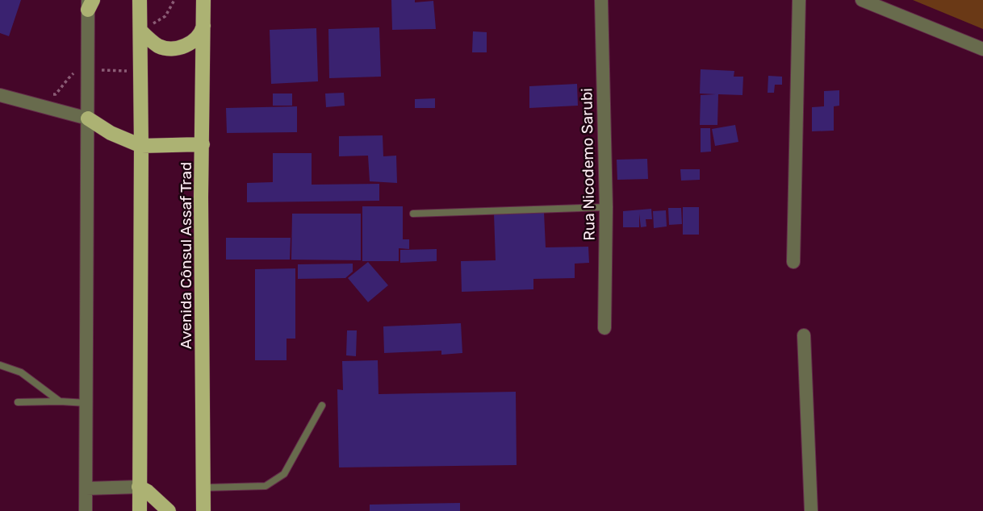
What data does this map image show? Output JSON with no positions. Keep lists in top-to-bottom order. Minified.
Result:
{"streets":{"main road":["Avenida Cônsul Assaf Trad"],"street":["Rua Nicodemo Sarubi"]}}
